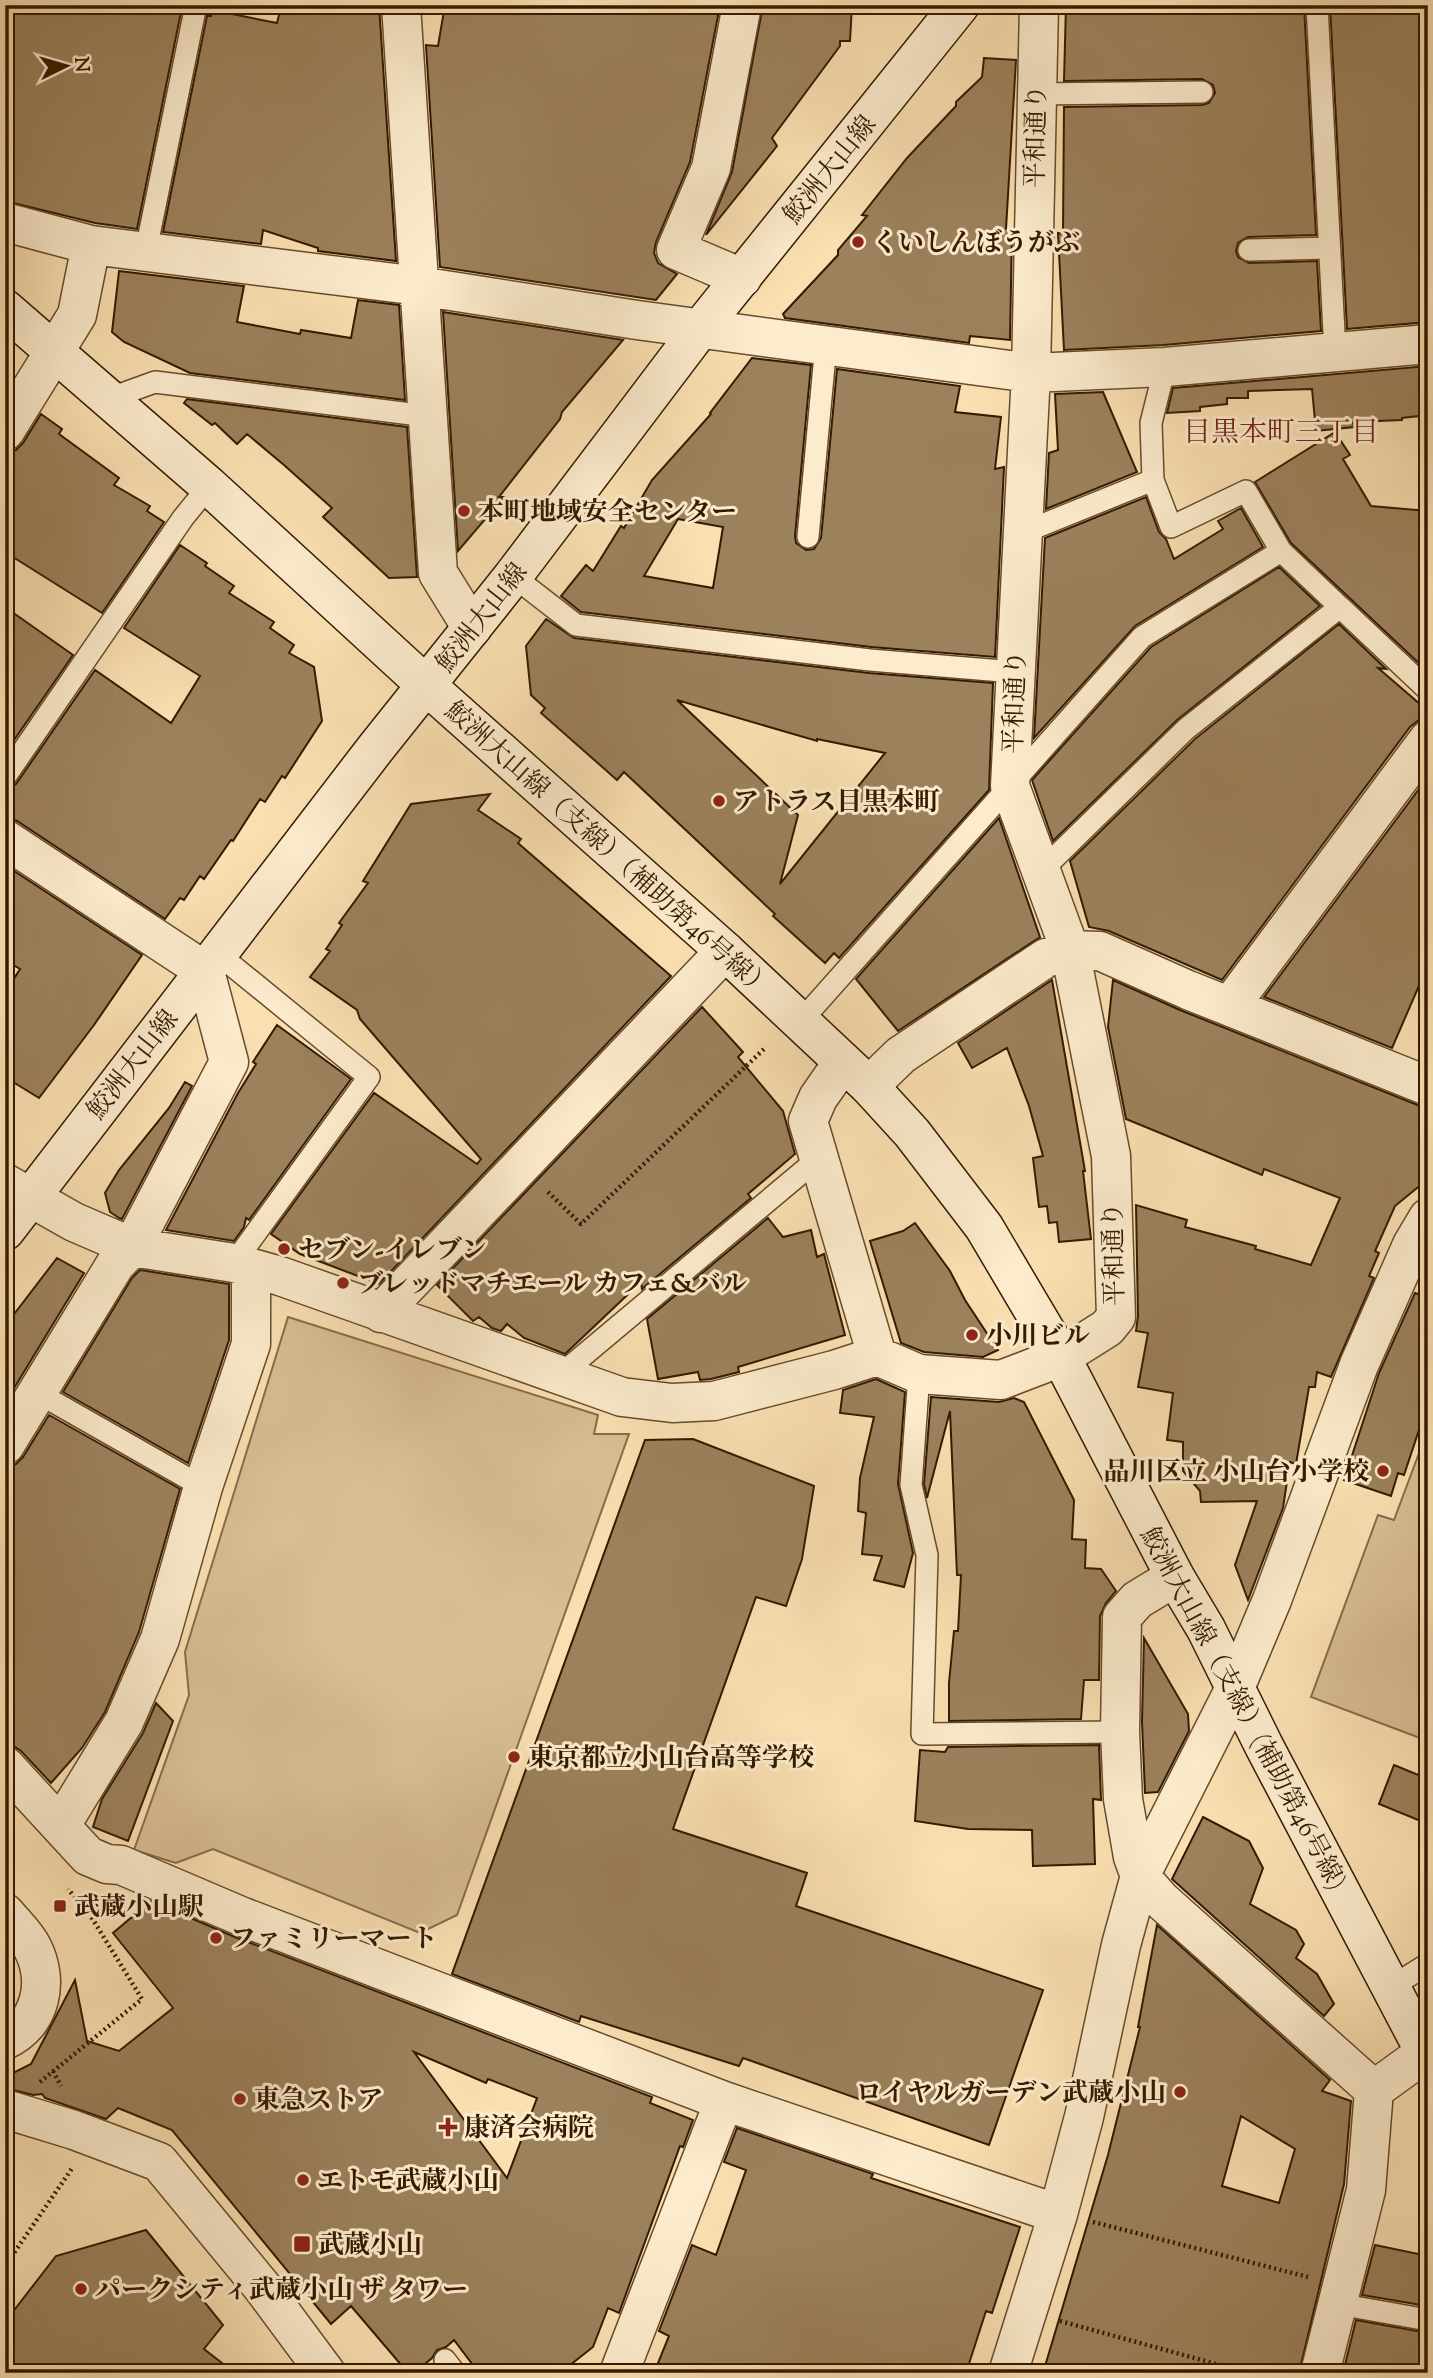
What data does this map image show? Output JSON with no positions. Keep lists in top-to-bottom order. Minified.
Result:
{"streets":{"street":["平和通り","鮫洲大山線","鮫洲大山線（支線）（補助第46号線）","鮫洲大山線（支線）(補助第46号線)"]},"crossings":[["平和通り","鮫洲大山線（支線）（補助第46号線）"],["平和通り","鮫洲大山線（支線）(補助第46号線)"],["鮫洲大山線","鮫洲大山線（支線）（補助第46号線）"],["鮫洲大山線（支線）（補助第46号線）","鮫洲大山線（支線）(補助第46号線)"]],"districts":["目黒本町三丁目"],"places":{"other":["くいしんぼうがぶ","本町地域安全センター","アトラス目黒本町","セブン-イレブン","ブレッドマチエール カフェ&バル","小川ビル","品川区立 小山台小学校","東京都立小山台高等学校","ファミリーマート","ロイヤルガーデン武蔵小山","東急ストア","エトモ武蔵小山","パークシティ武蔵小山 ザ タワー"],"transit":["武蔵小山駅","武蔵小山"],"health":["康済会病院"]},"north":"right"}
